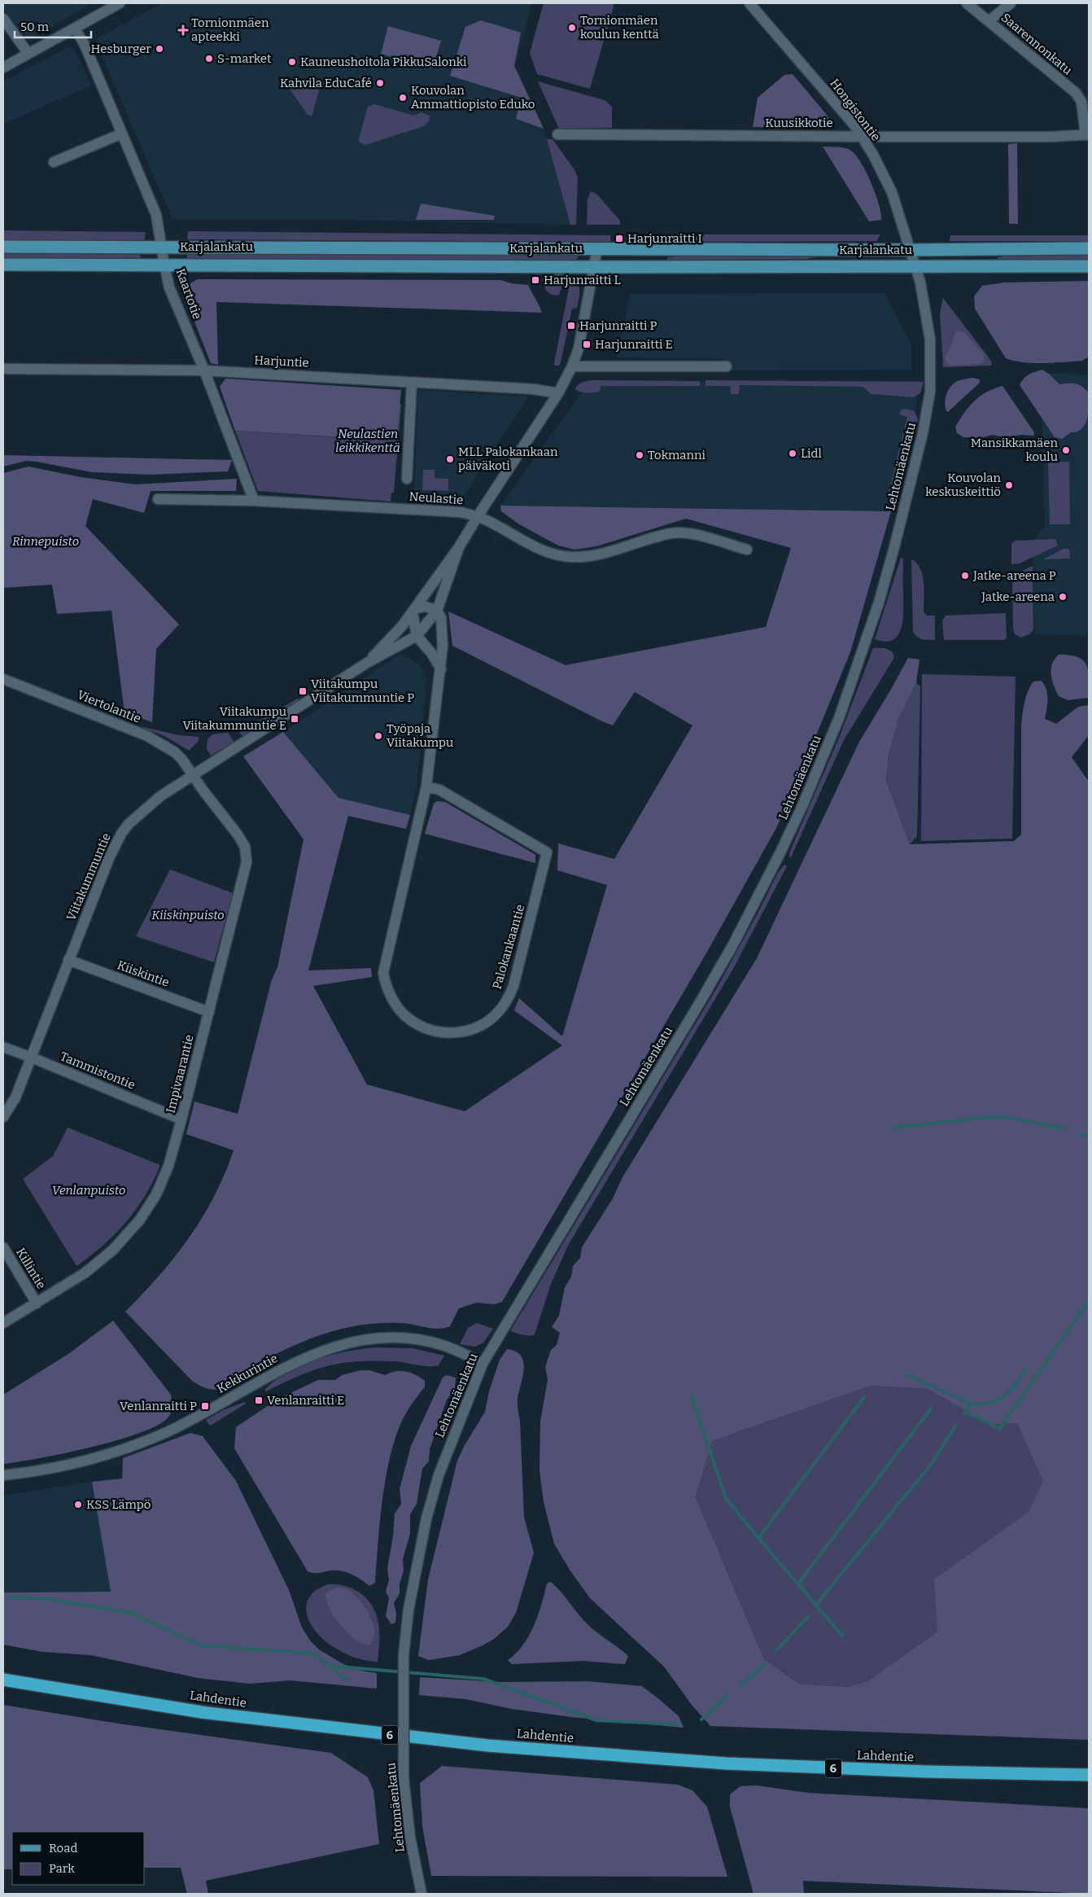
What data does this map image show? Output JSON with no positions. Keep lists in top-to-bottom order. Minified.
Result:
{"streets":{"highway":["Lahdentie","6"],"main road":["Karjalankatu"],"street":["Saarennonkatu","Hongistontie","Kuusikkotie","Kaartotie","Harjuntie","Lehtomäenkatu","Neulastie","Viertolantie","Viitakummuntie","Palokankaantie","Kiiskintie","Tammistontie","Impivaarantie","Killintie","Kekkurintie"]},"crossings":[["Saarennonkatu","Kuusikkotie"],["Hongistontie","Kuusikkotie"],["Hongistontie","Karjalankatu"],["Hongistontie","Lehtomäenkatu"],["Karjalankatu","Kaartotie"],["Karjalankatu","Lehtomäenkatu"],["Kaartotie","Harjuntie"],["Kaartotie","Neulastie"],["Lehtomäenkatu","Kekkurintie"],["Viertolantie","Viitakummuntie"],["Viertolantie","Impivaarantie"],["Viitakummuntie","Palokankaantie"],["Viitakummuntie","Kiiskintie"],["Viitakummuntie","Tammistontie"],["Viitakummuntie","Impivaarantie"],["Kiiskintie","Impivaarantie"],["Tammistontie","Impivaarantie"],["Impivaarantie","Killintie"]],"parks":["Neulastien leikkikenttä","Rinnepuisto","Kiiskinpuisto","Venlanpuisto"],"places":{"other":["Tornionmäen koulun kenttä","Hesburger","S-market","Kauneushoitola PikkuSalonki","Kahvila EduCafé","Kouvolan Ammattiopisto Eduko","Mansikkamäen koulu","Lidl","Tokmanni","MLL Palokankaan päiväkoti","Kouvolan keskuskeittiö","Jatke-areena P","Jatke-areena","Työpaja Viitakumpu","KSS Lämpö"],"health":["Tornionmäen apteekki"],"transit":["Harjunraitti I","Harjunraitti L","Harjunraitti P","Harjunraitti E","Viitakumpu Viitakummuntie P","Viitakumpu Viitakummuntie E","Venlanraitti E","Venlanraitti P"]},"legend":["Road","Park"],"scale_bar":"50 m"}
